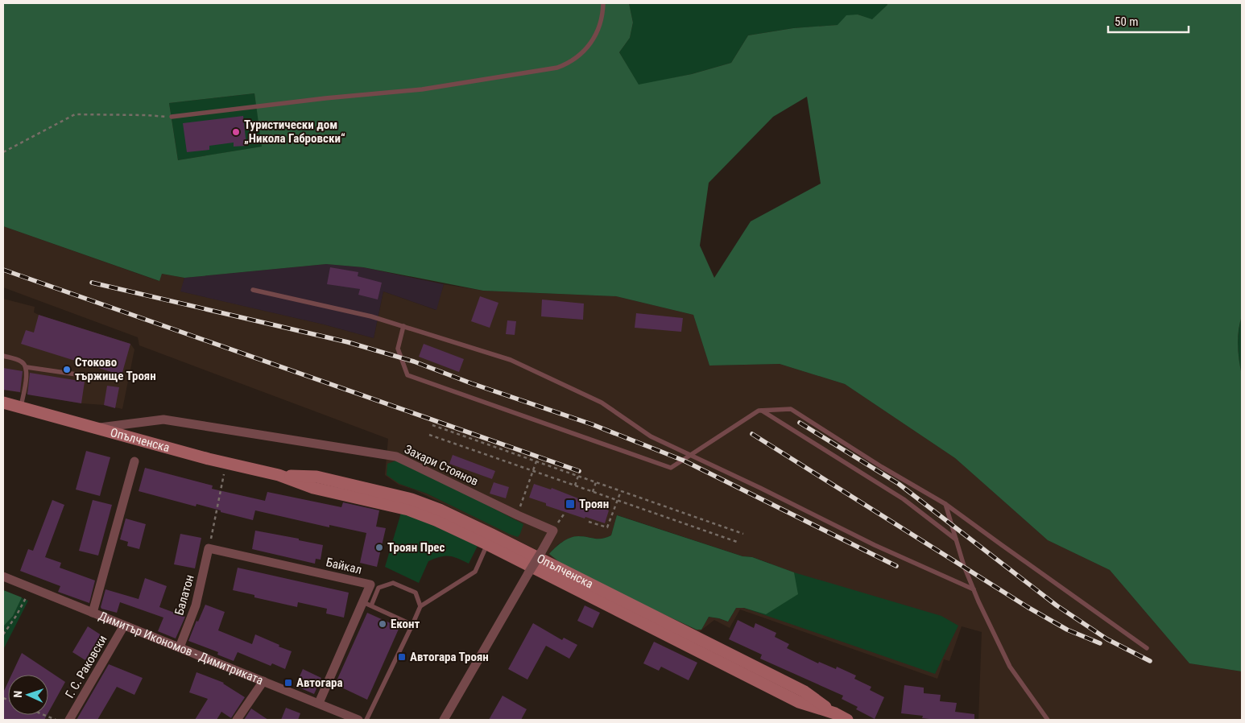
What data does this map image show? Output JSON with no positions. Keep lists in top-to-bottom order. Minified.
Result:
{"streets":{"street":["Опълченска","Захари Стоянов","Байкал","Балатон","Димитър Икономов - Димитриката","Г. С. Раковски"]},"crossings":[["Опълченска","Захари Стоянов"],["Байкал","Балатон"],["Байкал","Димитър Икономов - Димитриката"],["Балатон","Димитър Икономов - Димитриката"],["Димитър Икономов - Димитриката","Г. С. Раковски"]],"places":{"other":["Туристически дом „Никола Габровски“","Стоково тържище Троян","Троян Прес","Еконт"],"transit":["Троян","Автогара Троян","Автогара"]},"scale_bar":"50 m","north":"left"}
